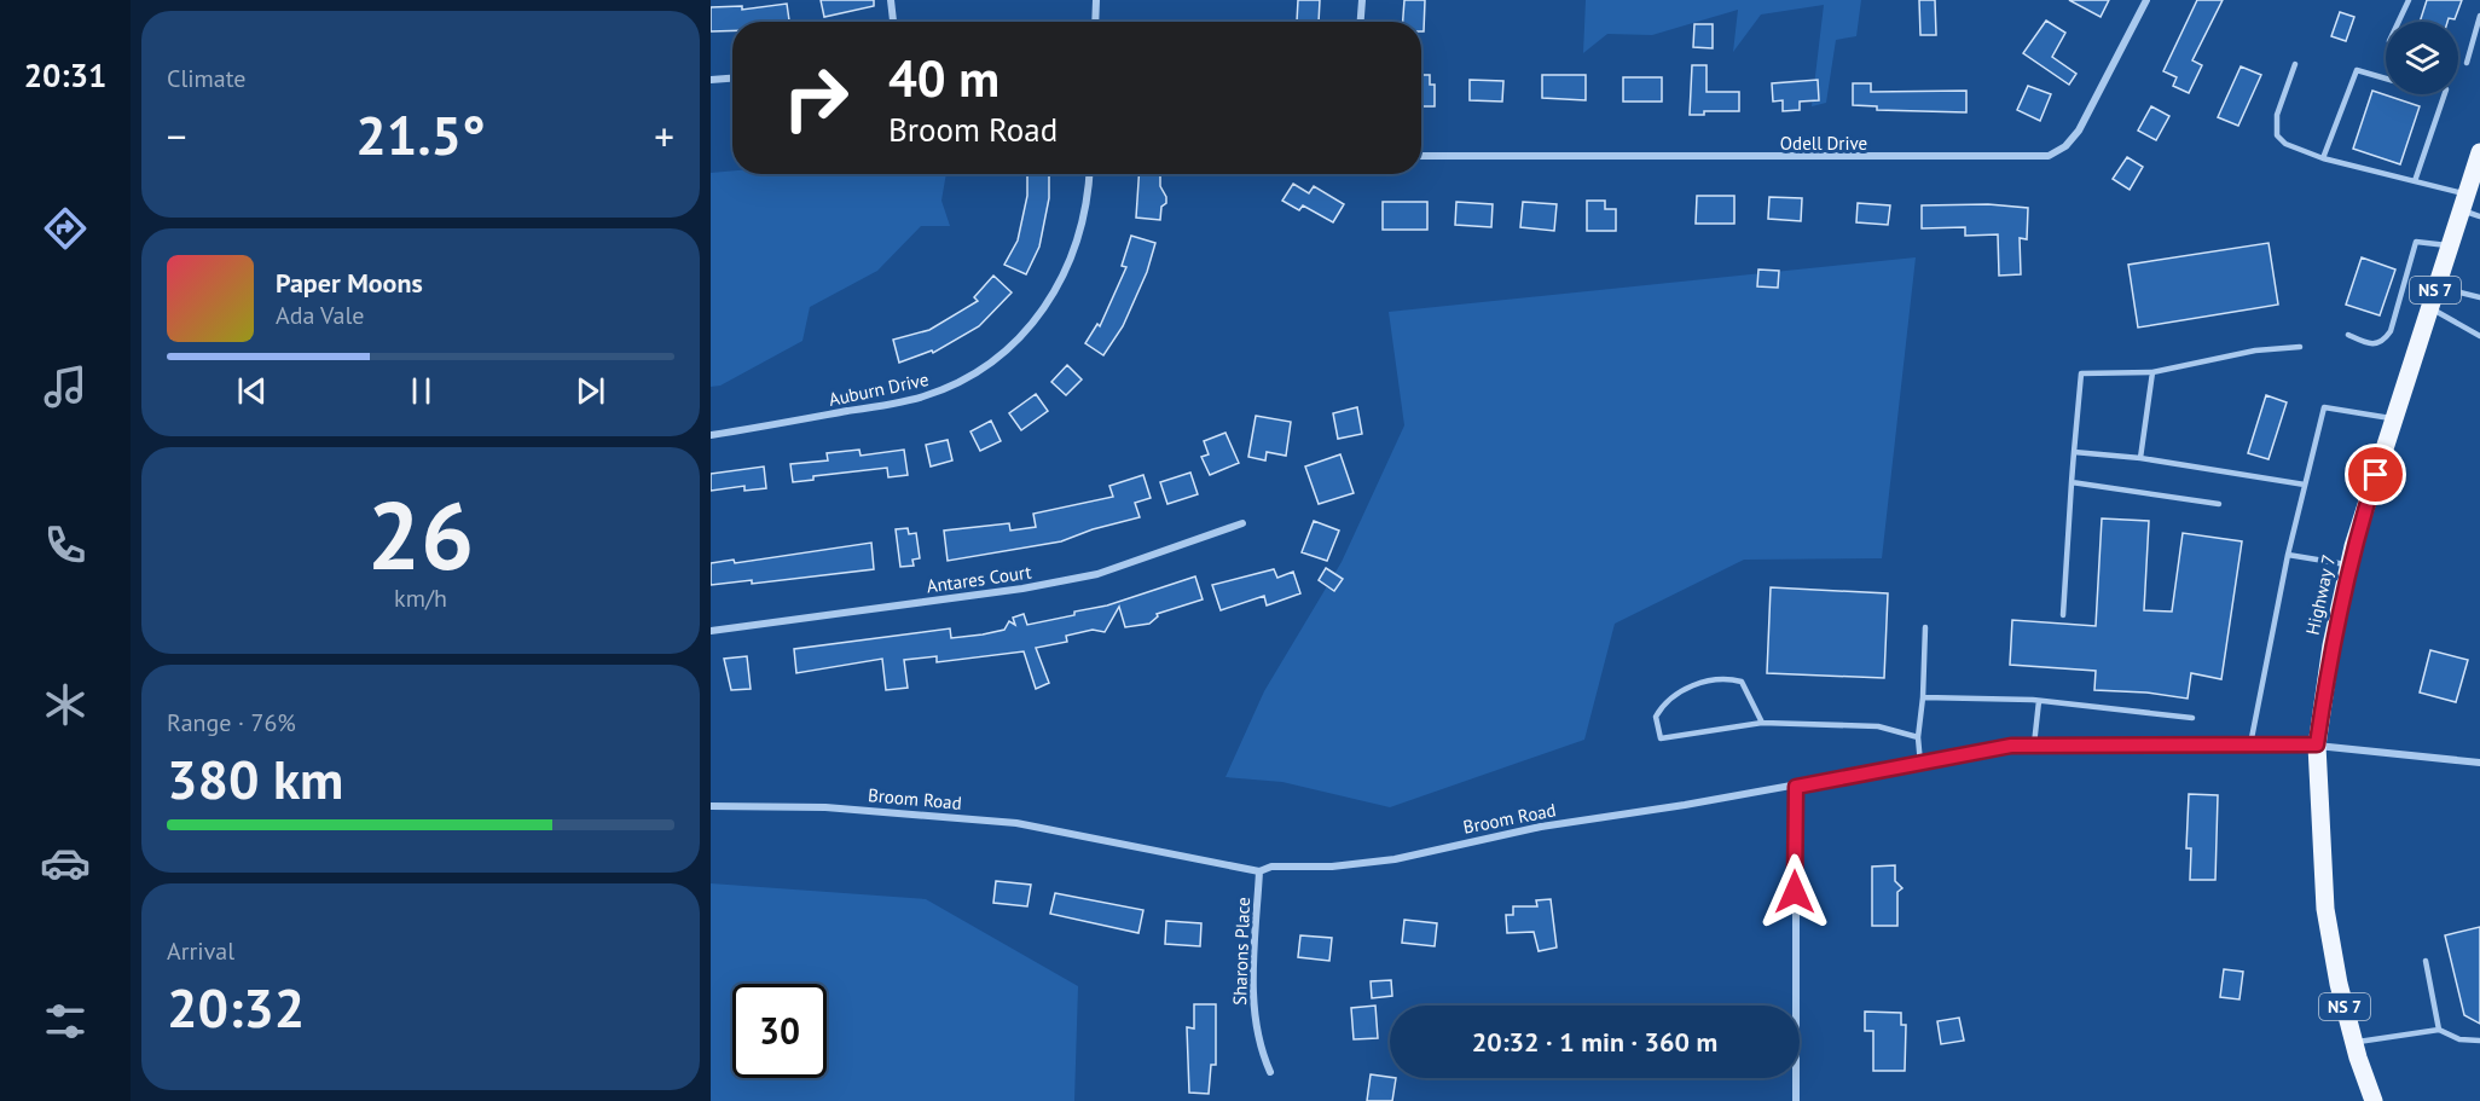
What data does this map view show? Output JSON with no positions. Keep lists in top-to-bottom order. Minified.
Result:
{"streets":{"main road":["NS 7","Highway 7"],"street":["Odell Drive","Auburn Drive","Antares Court","Broom Road","Sharons Place"]},"crossings":[["Highway 7","Broom Road"],["Broom Road","Sharons Place"]],"page":{"tabs":"20:31","tile":["Climate",["26","km/h"],["Range · 76%","380 km"],["Arrival","20:32"]],"turn":["40 m","Broom Road"],"heat":["−","21.5°","+"],"song":["Paper Moons","Ada Vale"],"limit":"30","trip":"20:32 · 1 min · 360 m"}}
